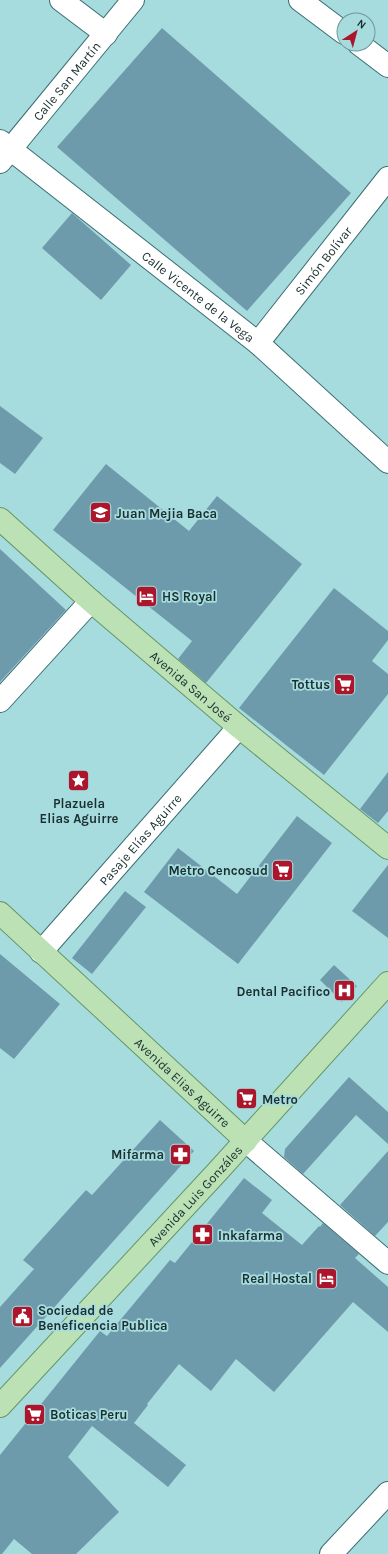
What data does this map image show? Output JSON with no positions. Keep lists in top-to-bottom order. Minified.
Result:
{"streets":{"main road":["Avenida San José","Avenida Elias Aguirre","Avenida Luis Gonzáles"],"street":["Calle San Martín","Simón Bolívar","Calle Vicente de la Vega","Pasaje Elías Aguirre"]},"crossings":[["Calle San Martín","Calle Vicente de la Vega"],["Simón Bolívar","Calle Vicente de la Vega"],["Avenida San José","Pasaje Elías Aguirre"],["Pasaje Elías Aguirre","Avenida Elias Aguirre"],["Avenida Elias Aguirre","Avenida Luis Gonzáles"]],"places":{"school or university":["Juan Mejia Baca"],"hotel":["HS Royal","Real Hostal"],"supermarket":["Tottus","Metro Cencosud","Metro","Boticas Peru"],"place":["Plazuela Elias Aguirre"],"hospital":["Dental Pacifico"],"pharmacy":["Mifarma","Inkafarma"],"public building":["Sociedad de Beneficencia Publica"]},"north":"top right"}
